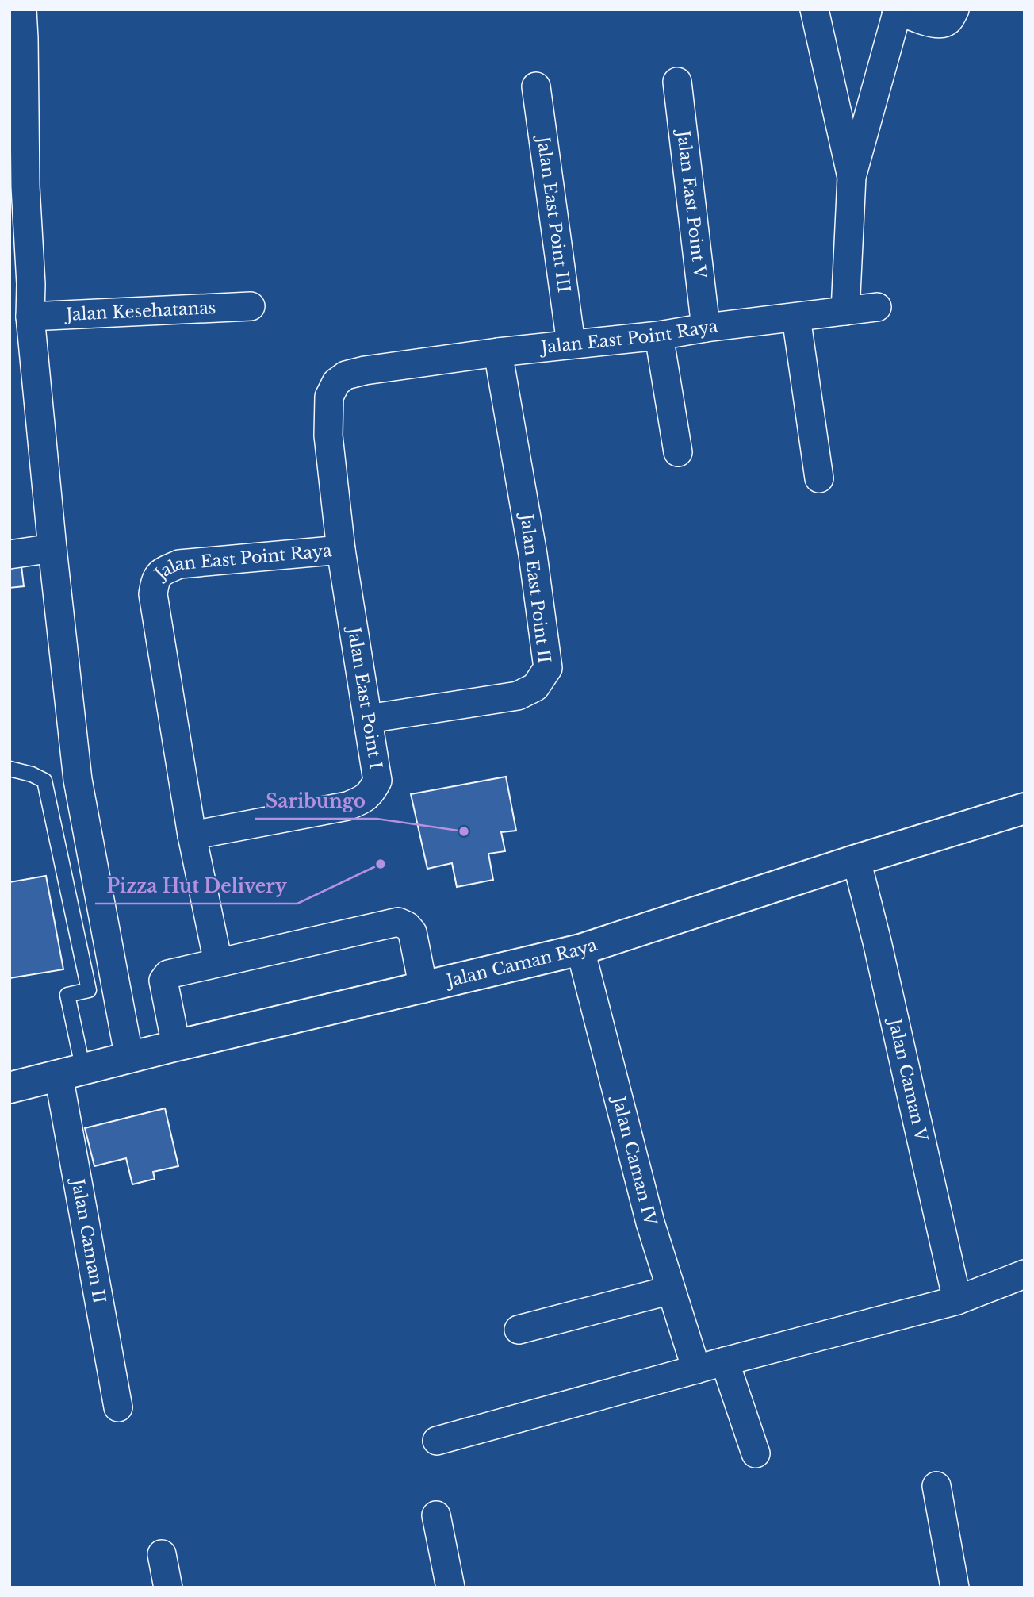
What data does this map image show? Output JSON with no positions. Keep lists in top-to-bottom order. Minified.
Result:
{"streets":{"main road":["Jalan Caman Raya"],"street":["Jalan East Point V","Jalan East Point III","Jalan Kesehatanas","Jalan East Point Raya","Jalan East Point II","Jalan East Point I","Jalan Caman V","Jalan Caman IV","Jalan Caman II"]},"crossings":[["Jalan East Point V","Jalan East Point Raya"],["Jalan East Point III","Jalan East Point Raya"],["Jalan East Point Raya","Jalan East Point II"],["Jalan East Point Raya","Jalan East Point I"],["Jalan East Point II","Jalan East Point I"],["Jalan Caman Raya","Jalan Caman V"],["Jalan Caman Raya","Jalan Caman IV"],["Jalan Caman Raya","Jalan Caman II"]],"places":["Saribungo","Pizza Hut Delivery"]}
